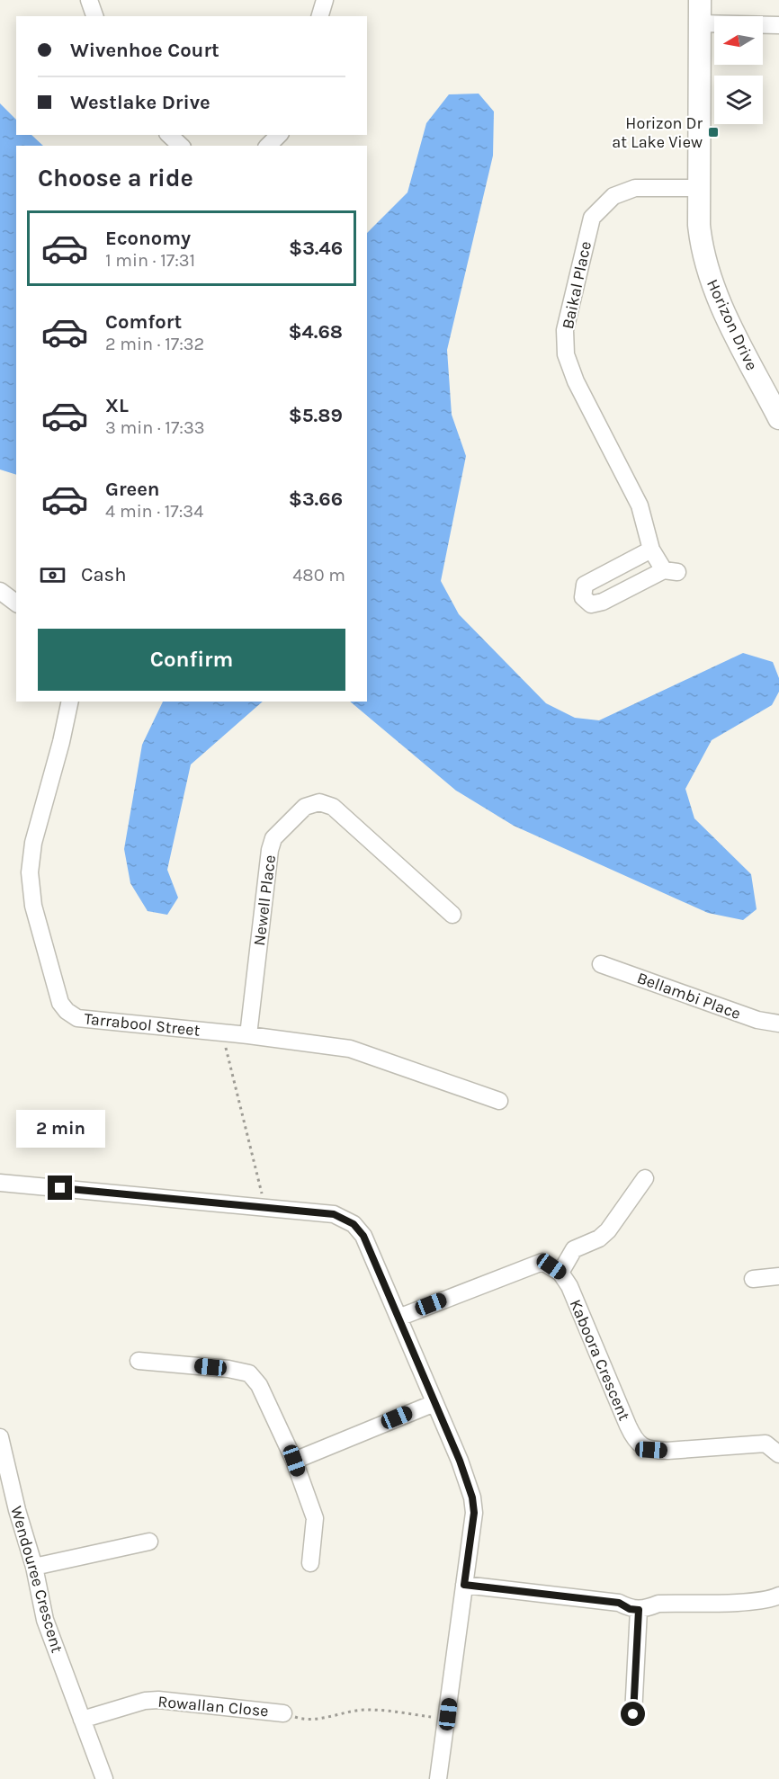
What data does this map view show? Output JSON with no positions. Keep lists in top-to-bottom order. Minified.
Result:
{"streets":{"street":["Baikal Place","Horizon Drive","Newell Place","Bellambi Place","Tarrabool Street","Kaboora Crescent","Wendouree Crescent","Rowallan Close"]},"crossings":[["Baikal Place","Horizon Drive"],["Newell Place","Tarrabool Street"],["Wendouree Crescent","Rowallan Close"]],"places":{"transit":["Horizon Dr at Lake View"]},"north":"left","page":{"banner":["Wivenhoe Court","Westlake Drive"],"heading":"Choose a ride","list":[{"name":"Economy","note":"1 min · 17:31","value":"$3.46"},{"name":"Comfort","note":"2 min · 17:32","value":"$4.68"},{"name":"XL","note":"3 min · 17:33","value":"$5.89"},{"name":"Green","note":"4 min · 17:34","value":"$3.66"}],"pay":["Cash","480 m"],"buttons":"Confirm","bubble":"2 min"}}
